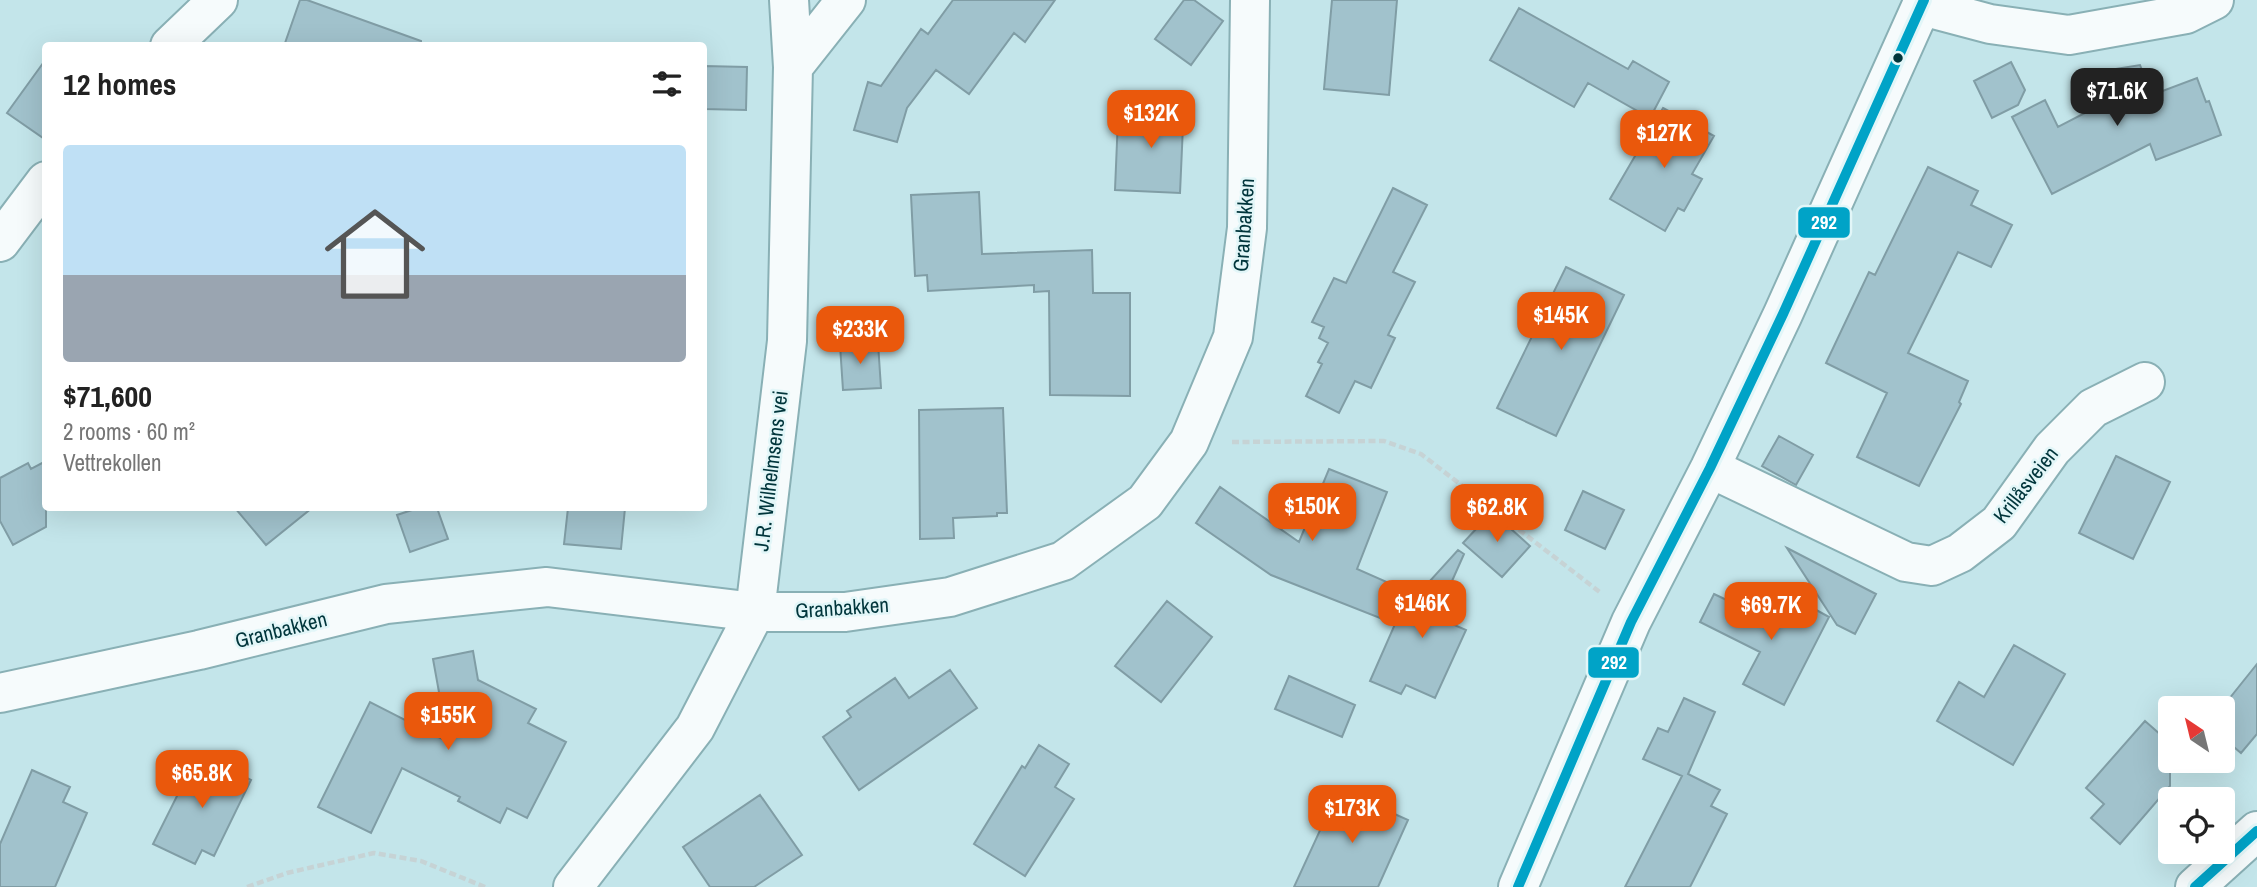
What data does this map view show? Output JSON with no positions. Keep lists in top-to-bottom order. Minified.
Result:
{"streets":{"street":["Granbakken","J.R. Wilhelmsens vei","Krillåsveien"]},"crossings":[["Granbakken","J.R. Wilhelmsens vei"]],"lines":["transit line 292"],"north":"top left","page":{"heading":"12 homes","price":["$71.6K","$132K","$127K","$145K","$233K","$150K","$62.8K","$146K","$69.7K","$155K","$65.8K","$173K"],"list":[{"name":"$71,600","note":"2 rooms · 60 m² · Vettrekollen"}]}}
